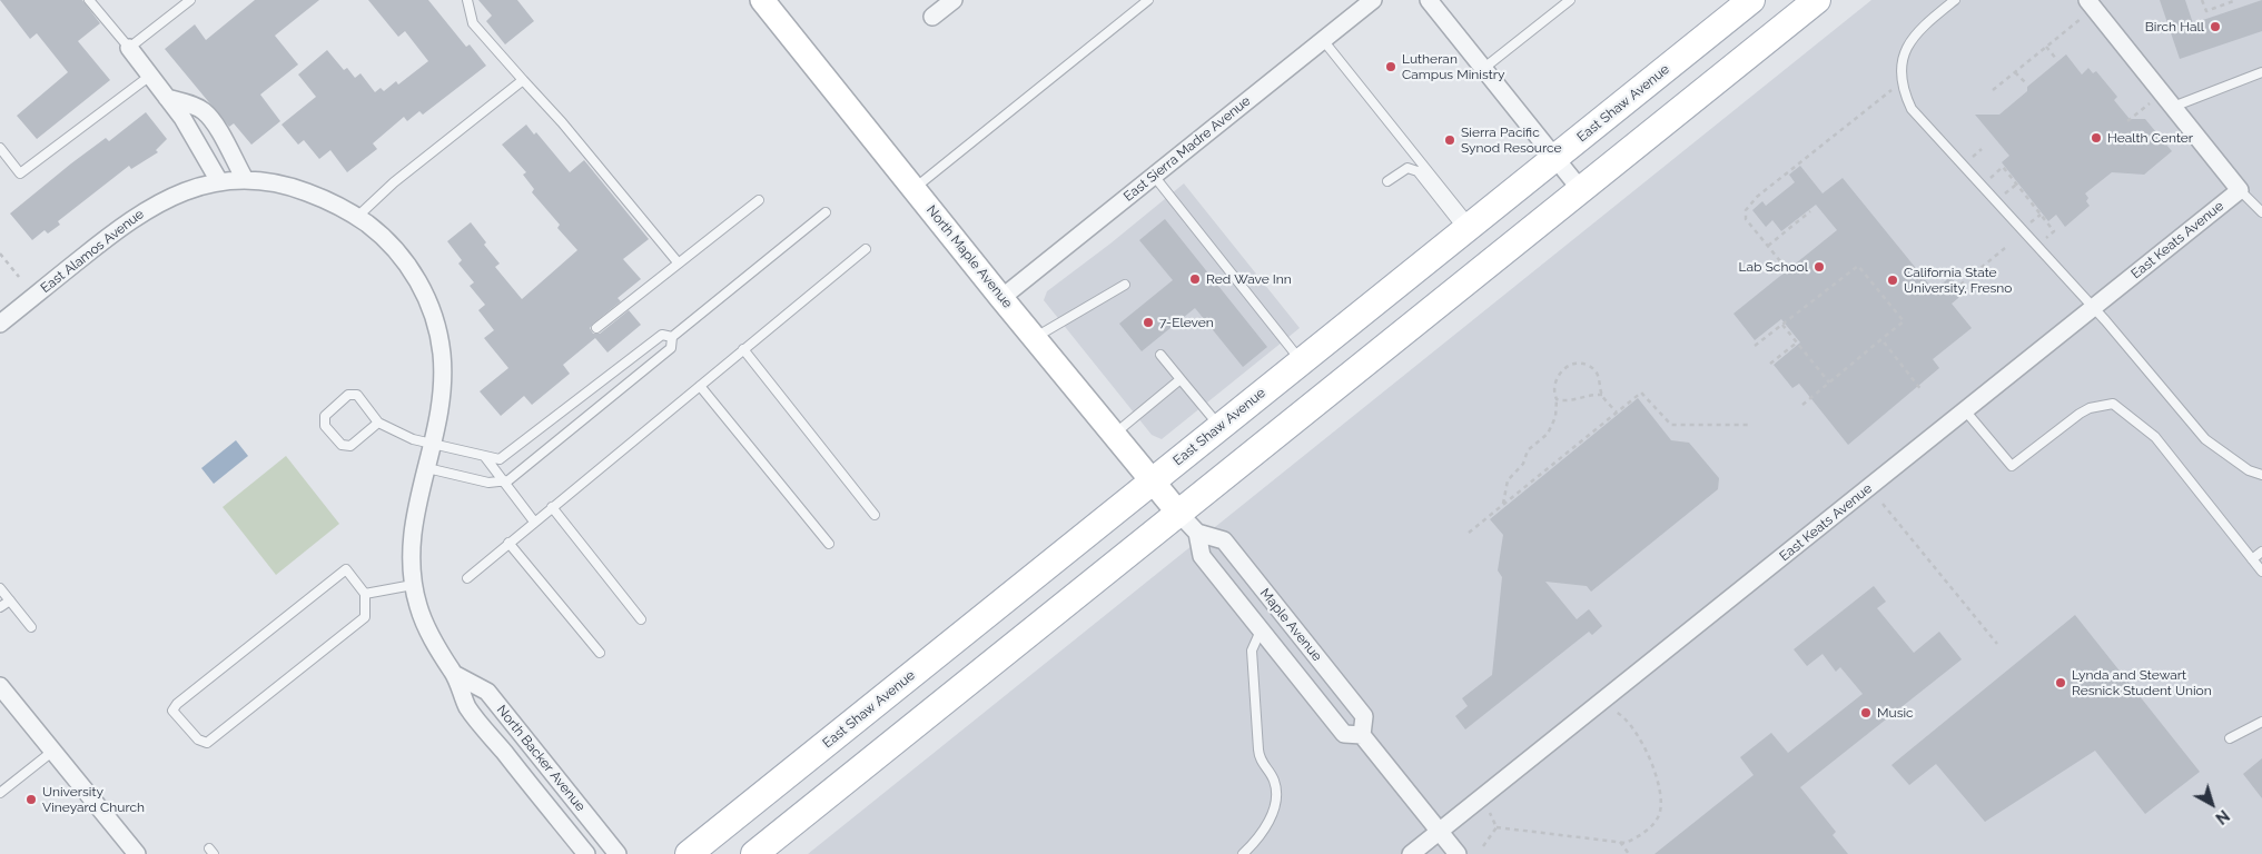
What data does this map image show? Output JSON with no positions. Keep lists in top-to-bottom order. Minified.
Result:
{"streets":{"main road":["East Shaw Avenue"],"street":["East Sierra Madre Avenue","East Keats Avenue","East Alamos Avenue","North Maple Avenue","Maple Avenue","North Backer Avenue"]},"crossings":[["East Shaw Avenue","North Maple Avenue"],["East Sierra Madre Avenue","North Maple Avenue"],["East Alamos Avenue","North Backer Avenue"],["North Maple Avenue","Maple Avenue"]],"places":["Birch Hall","Lutheran Campus Ministry","Health Center","Sierra Pacific Synod Resource","Lab School","Red Wave Inn","California State University, Fresno","7-Eleven","Lynda and Stewart Resnick Student Union","Music","University Vineyard Church"],"north":"bottom right"}
